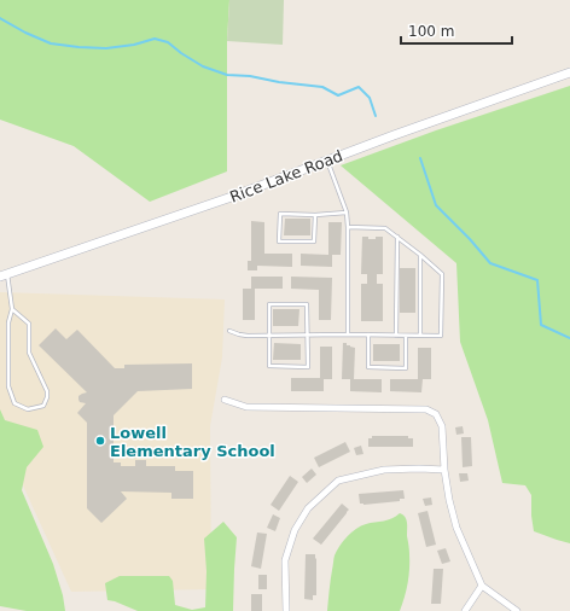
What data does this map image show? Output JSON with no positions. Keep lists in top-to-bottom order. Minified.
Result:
{"streets":{"main road":["Rice Lake Road"]},"places":["Lowell Elementary School"],"scale_bar":"100 m"}
